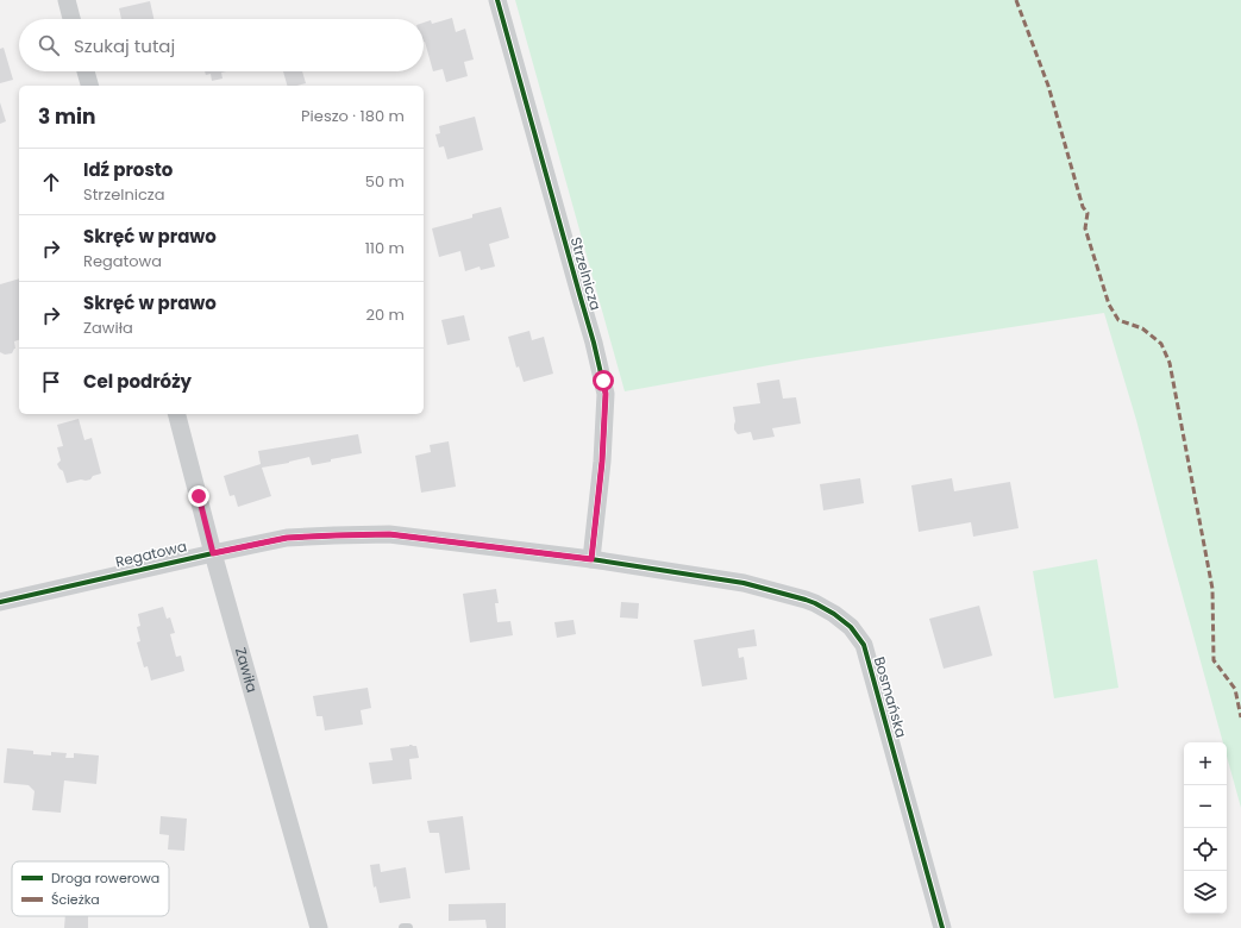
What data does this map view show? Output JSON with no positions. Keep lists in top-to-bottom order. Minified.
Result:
{"streets":{"street":["Strzelnicza","Regatowa","Zawiła","Bosmańska"]},"crossings":[["Strzelnicza","Regatowa"],["Strzelnicza","Bosmańska"],["Regatowa","Zawiła"],["Regatowa","Bosmańska"]],"legend":["Droga rowerowa","Ścieżka"],"page":{"search":"Szukaj tutaj","heading":["3 min","Pieszo · 180 m"],"list":[["Idź prosto","Strzelnicza","50 m"],["Skręć w prawo","Regatowa","110 m"],["Skręć w prawo","Zawiła","20 m"],"Cel podróży"],"map_buttons":["+","−"]}}
